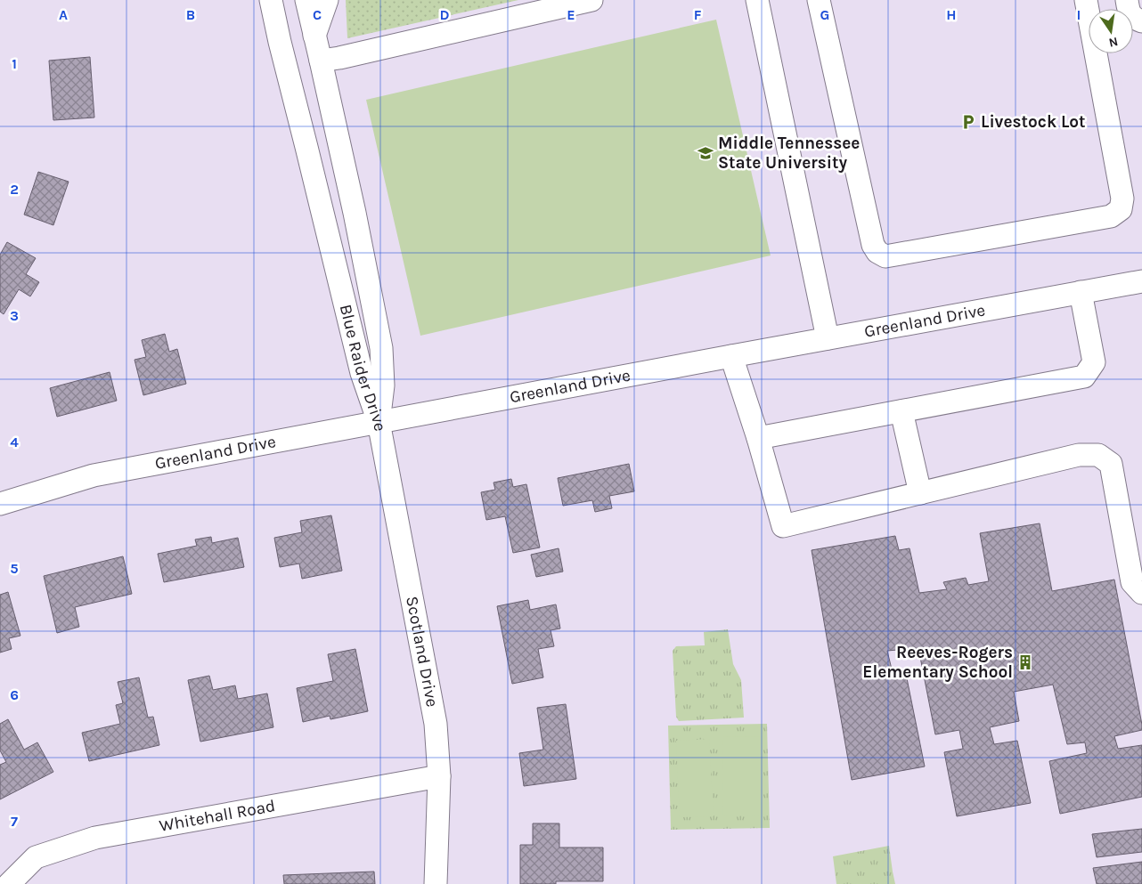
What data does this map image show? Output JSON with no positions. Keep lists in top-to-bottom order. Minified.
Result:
{"streets":{"street":["Greenland Drive","Blue Raider Drive","Scotland Drive","Whitehall Road"]},"crossings":[["Greenland Drive","Blue Raider Drive"],["Greenland Drive","Scotland Drive"],["Blue Raider Drive","Scotland Drive"],["Scotland Drive","Whitehall Road"]],"places":{"parking":["Livestock Lot"],"school or university":["Middle Tennessee State University"],"building":["Reeves-Rogers Elementary School"]},"north":"bottom","grid":{"columns":["A","B","C","D","E","F","G","H","I"],"rows":["1","2","3","4","5","6","7"]}}
